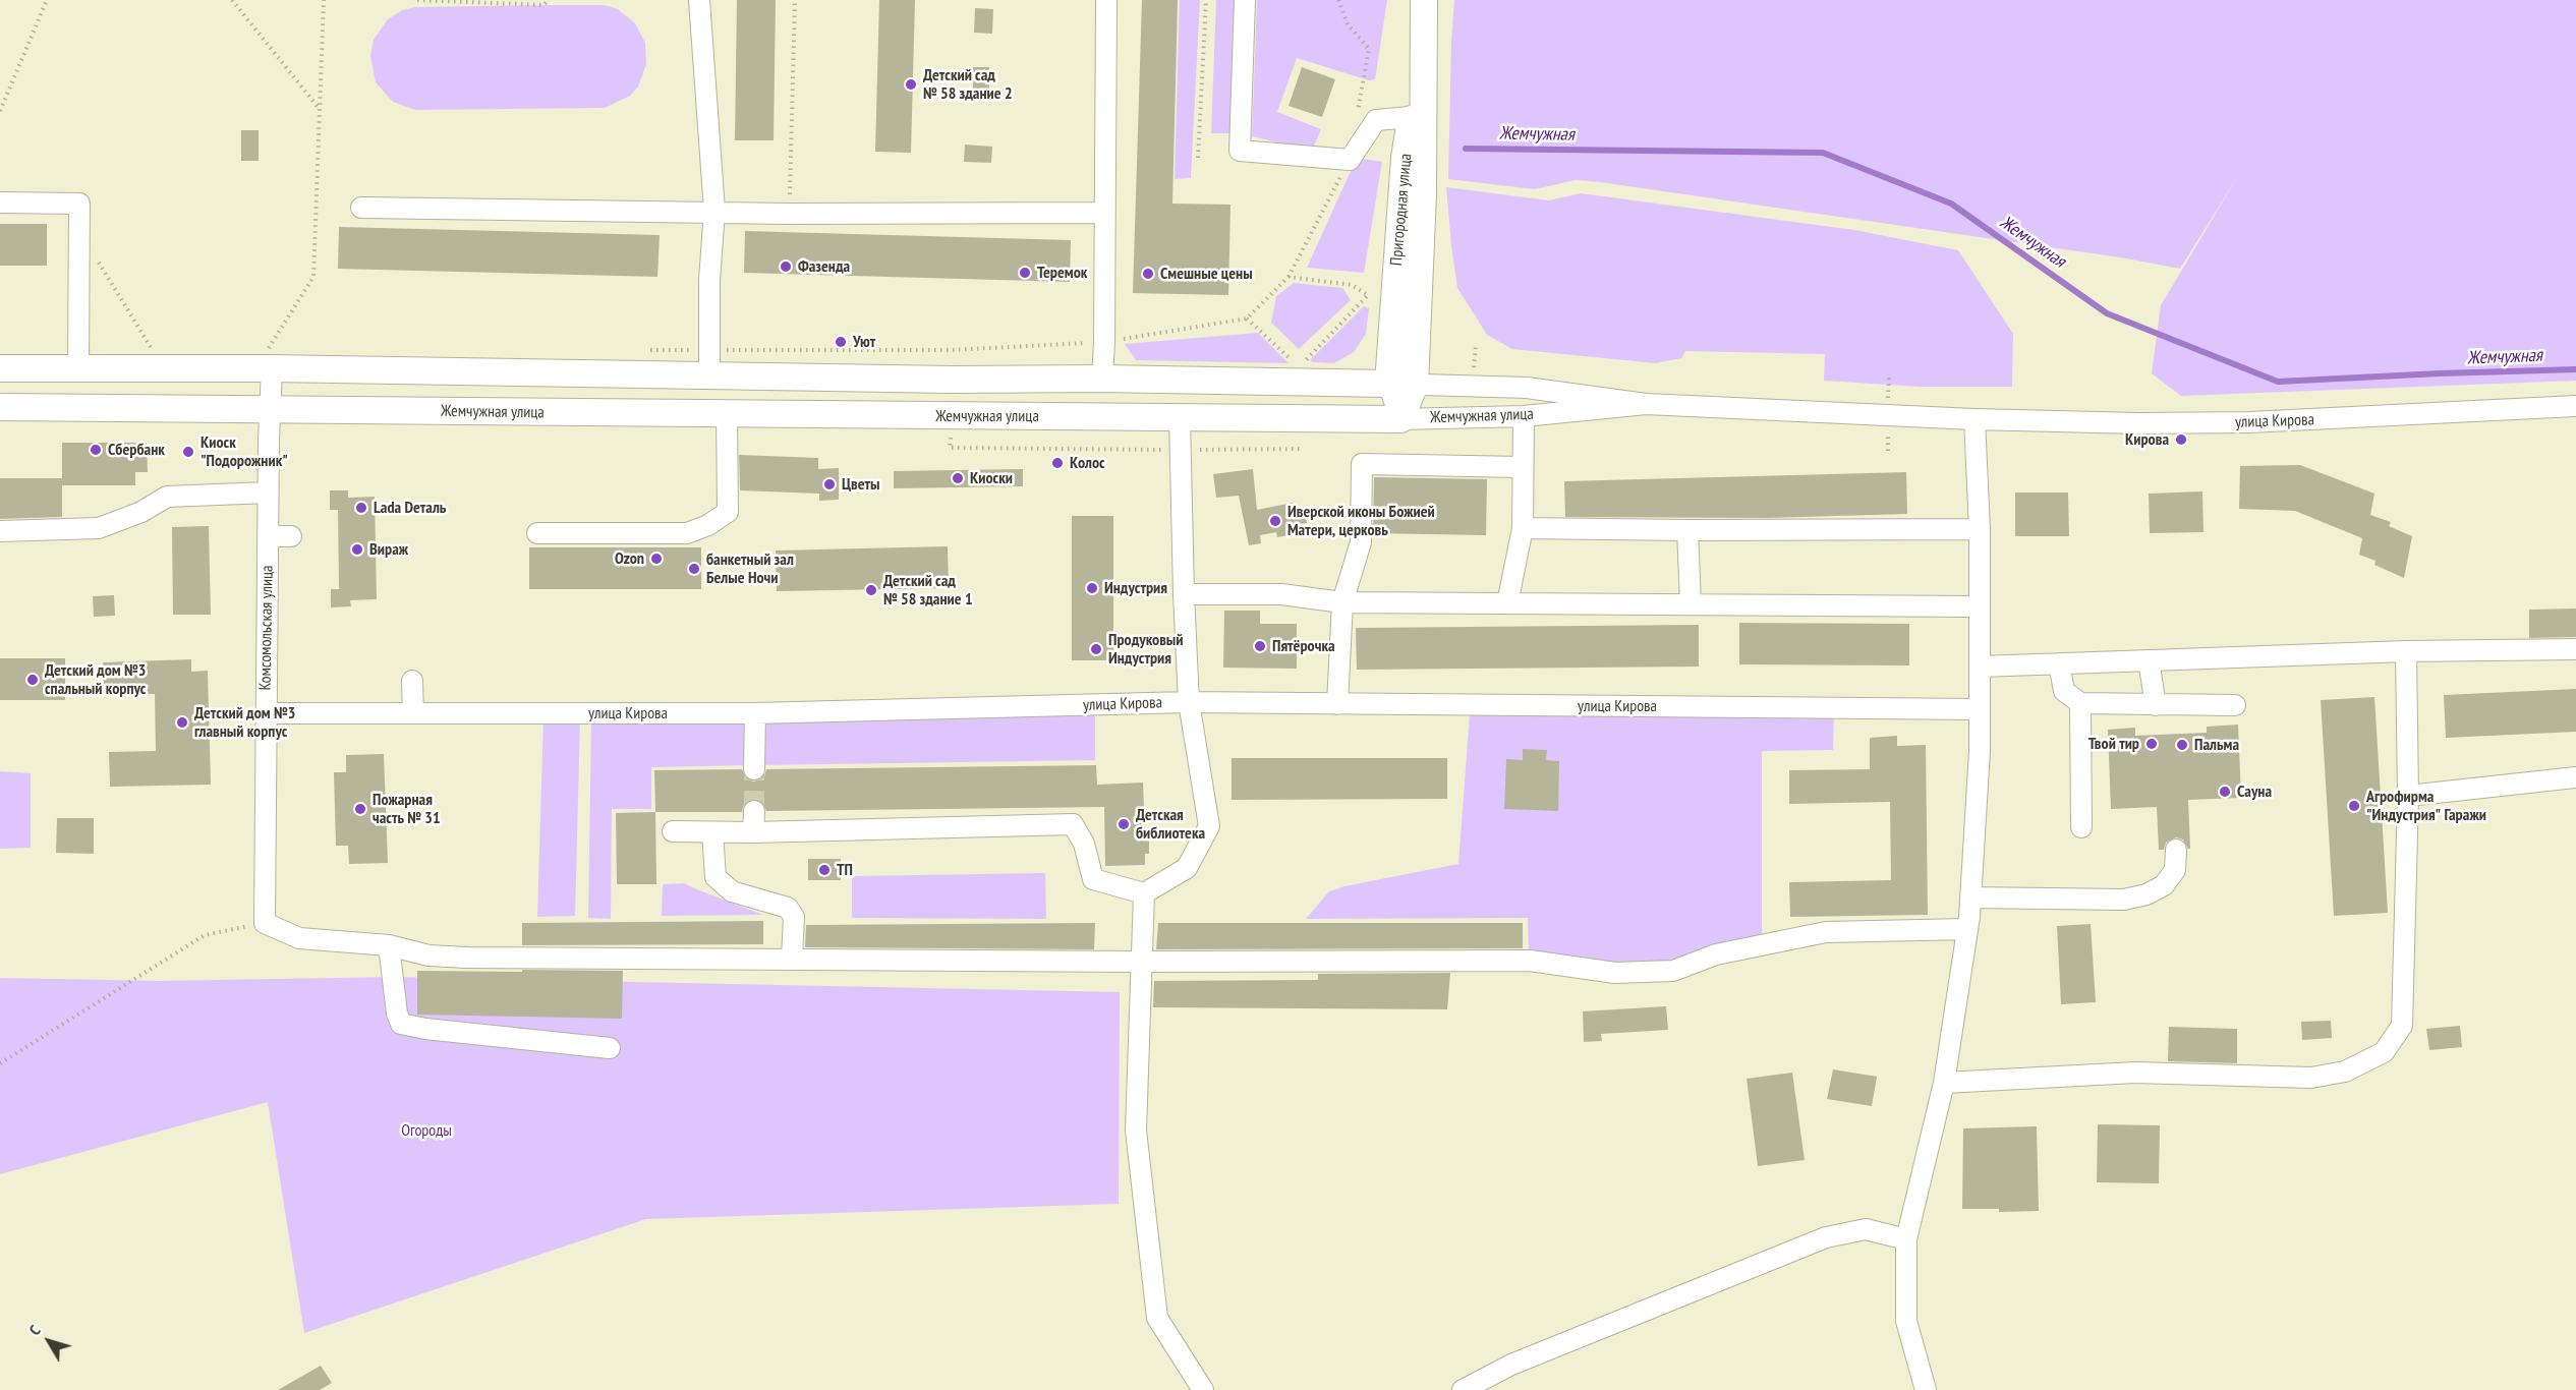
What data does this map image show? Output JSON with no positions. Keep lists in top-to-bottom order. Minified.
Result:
{"streets":{"main road":["Пригородная улица","Жемчужная улица"],"street":["улица Кирова","Комсомольская улица"]},"crossings":[["Пригородная улица","Жемчужная улица"],["Жемчужная улица","улица Кирова"],["Жемчужная улица","Комсомольская улица"],["улица Кирова","Комсомольская улица"]],"water":["Жемчужная"],"parks":["Огороды"],"places":["Детский сад № 58 здание 2","Фазенда","Теремок","Смешные цены","Уют","Кирова","Сбербанк","Киоск \"Подорожник\"","Колос","Киоски","Цветы","Lada Dеталь","Иверской иконы Божией Матери, церковь","Вираж","Ozon","банкетный зал Белые Ночи","Индустрия","Детский сад № 58 здание 1","Пятёрочка","Продуковый Индустрия","Детский дом №3 спальный корпус","Детский дом №3 главный корпус","Твой тир","Пальма","Сауна","Агрофирма \"Индустрия\" Гаражи","Пожарная часть № 31","Детская библиотека","ТП"],"north":"top left"}
